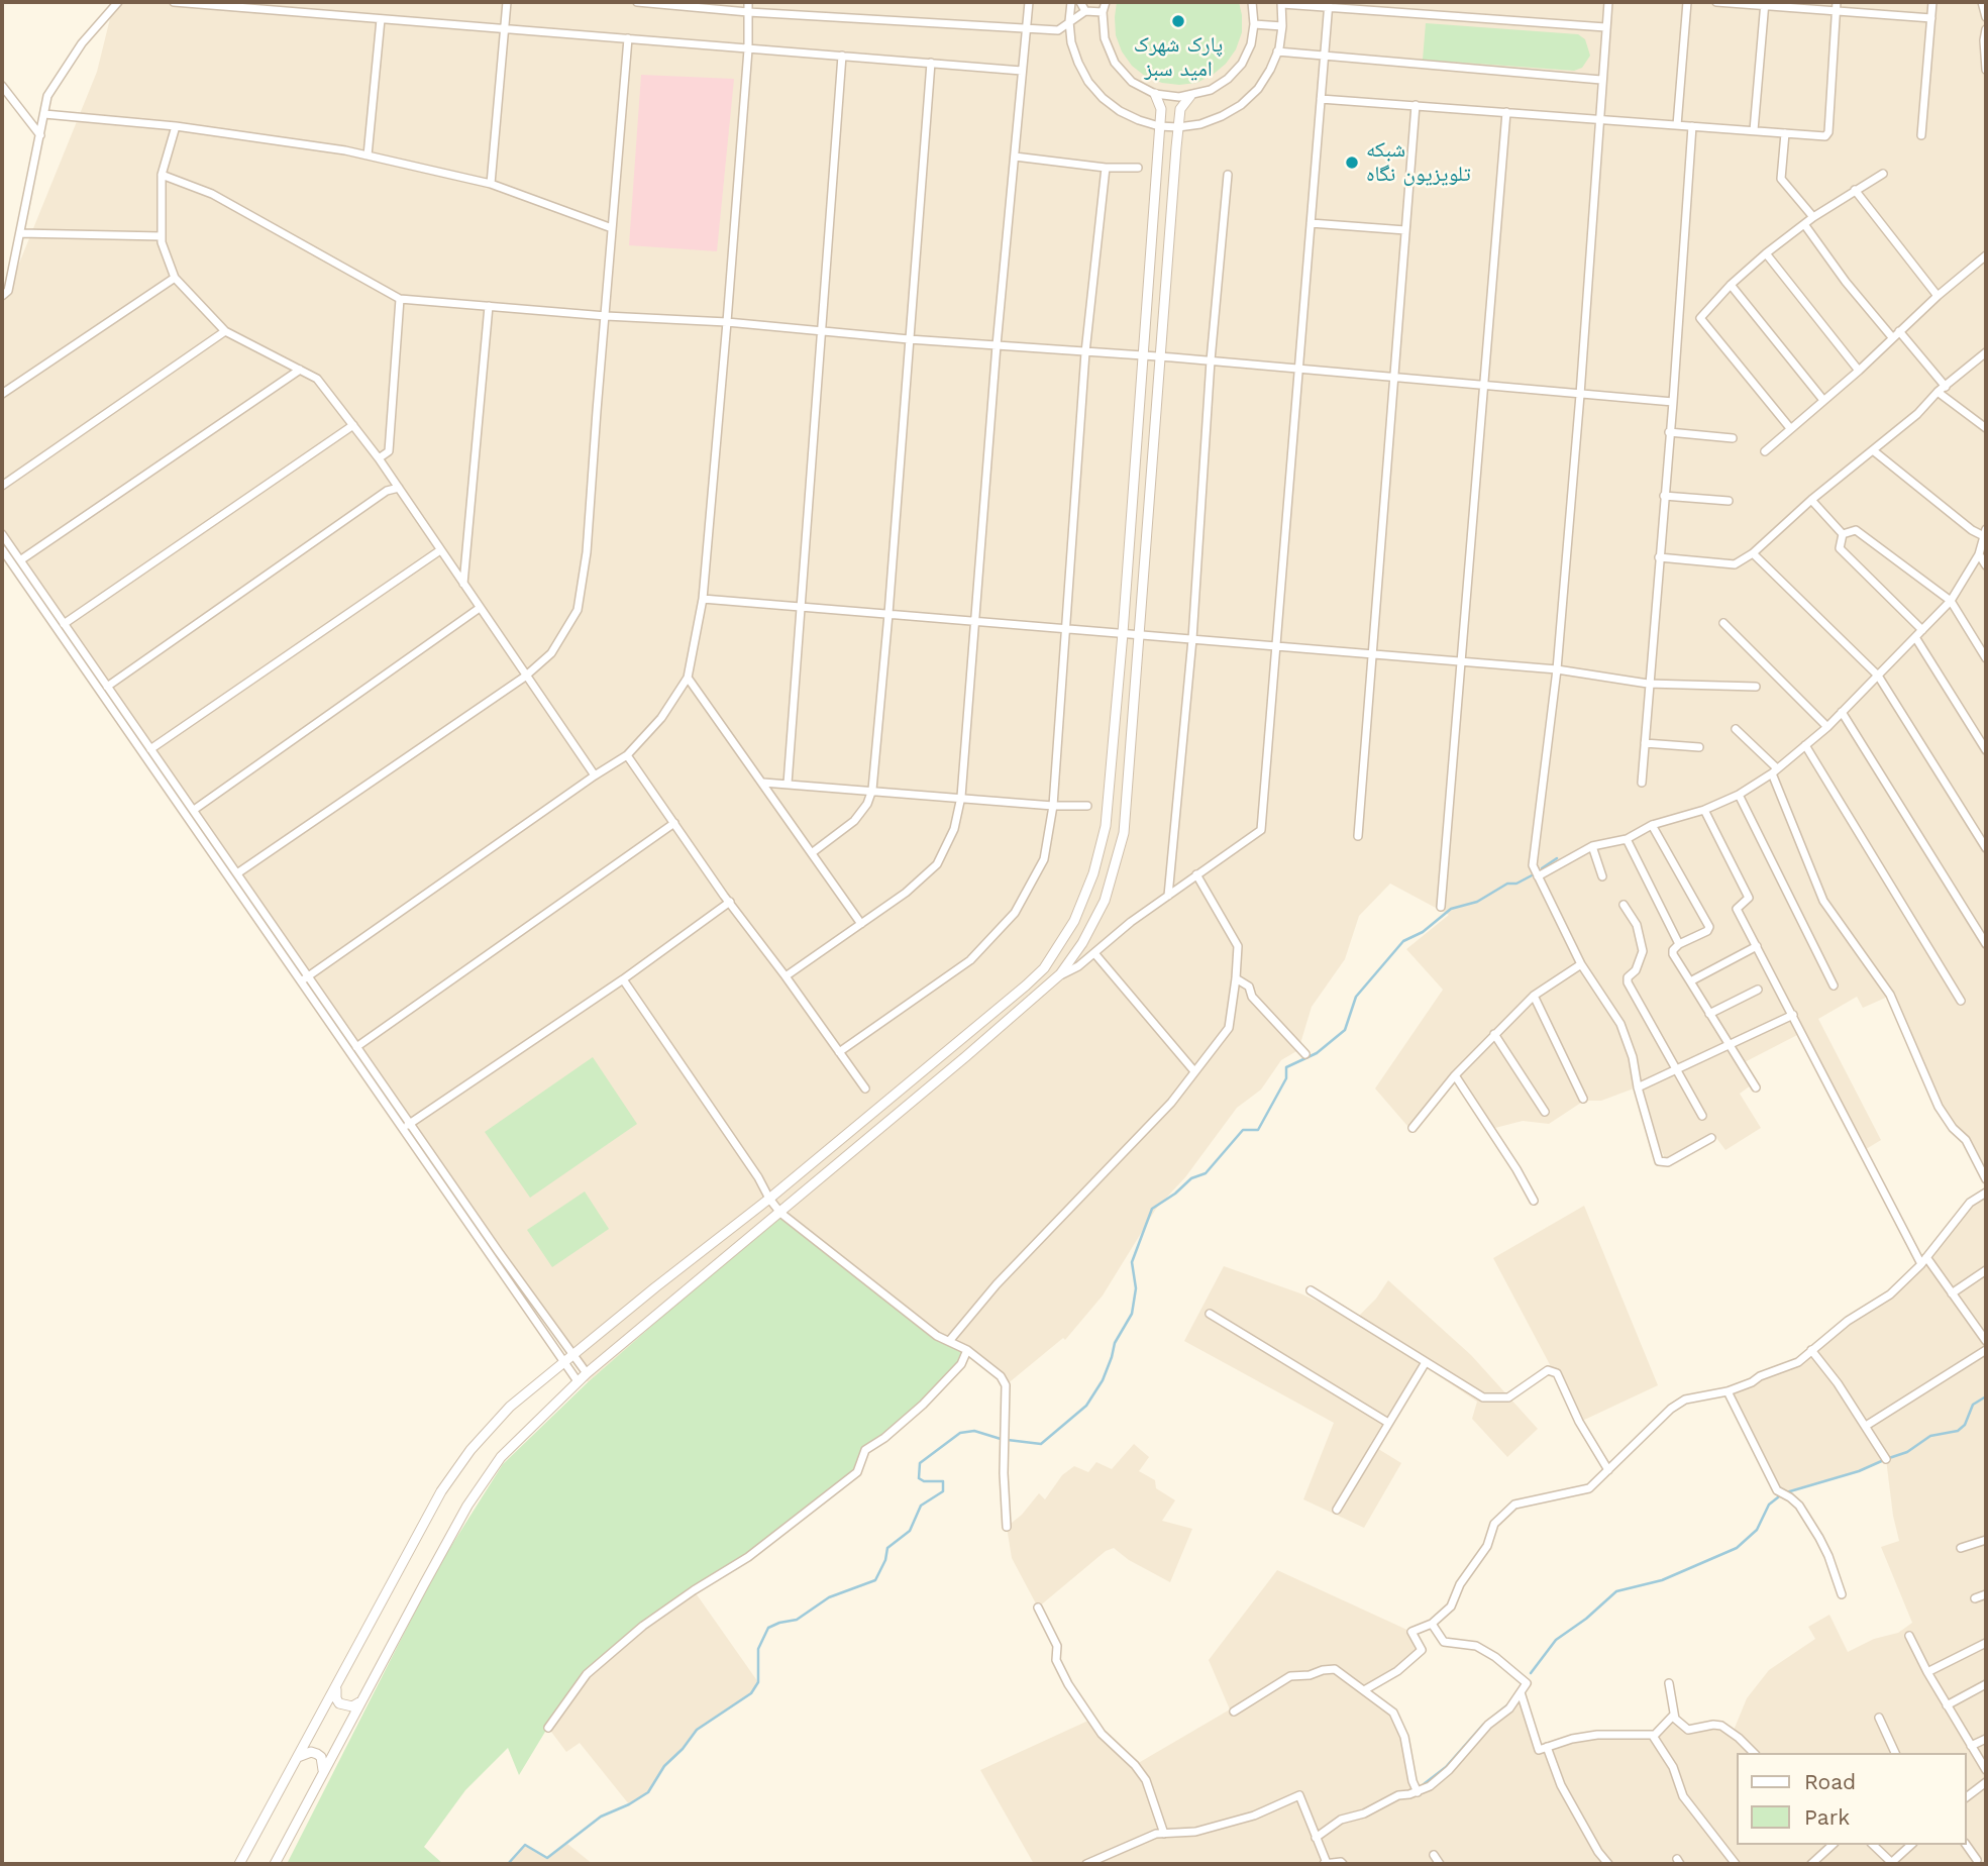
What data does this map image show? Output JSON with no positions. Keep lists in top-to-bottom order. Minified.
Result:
{"places":["پارک شهرک امید سبز","شبکه تلویزیون نگاه"],"legend":["Road","Park"]}
